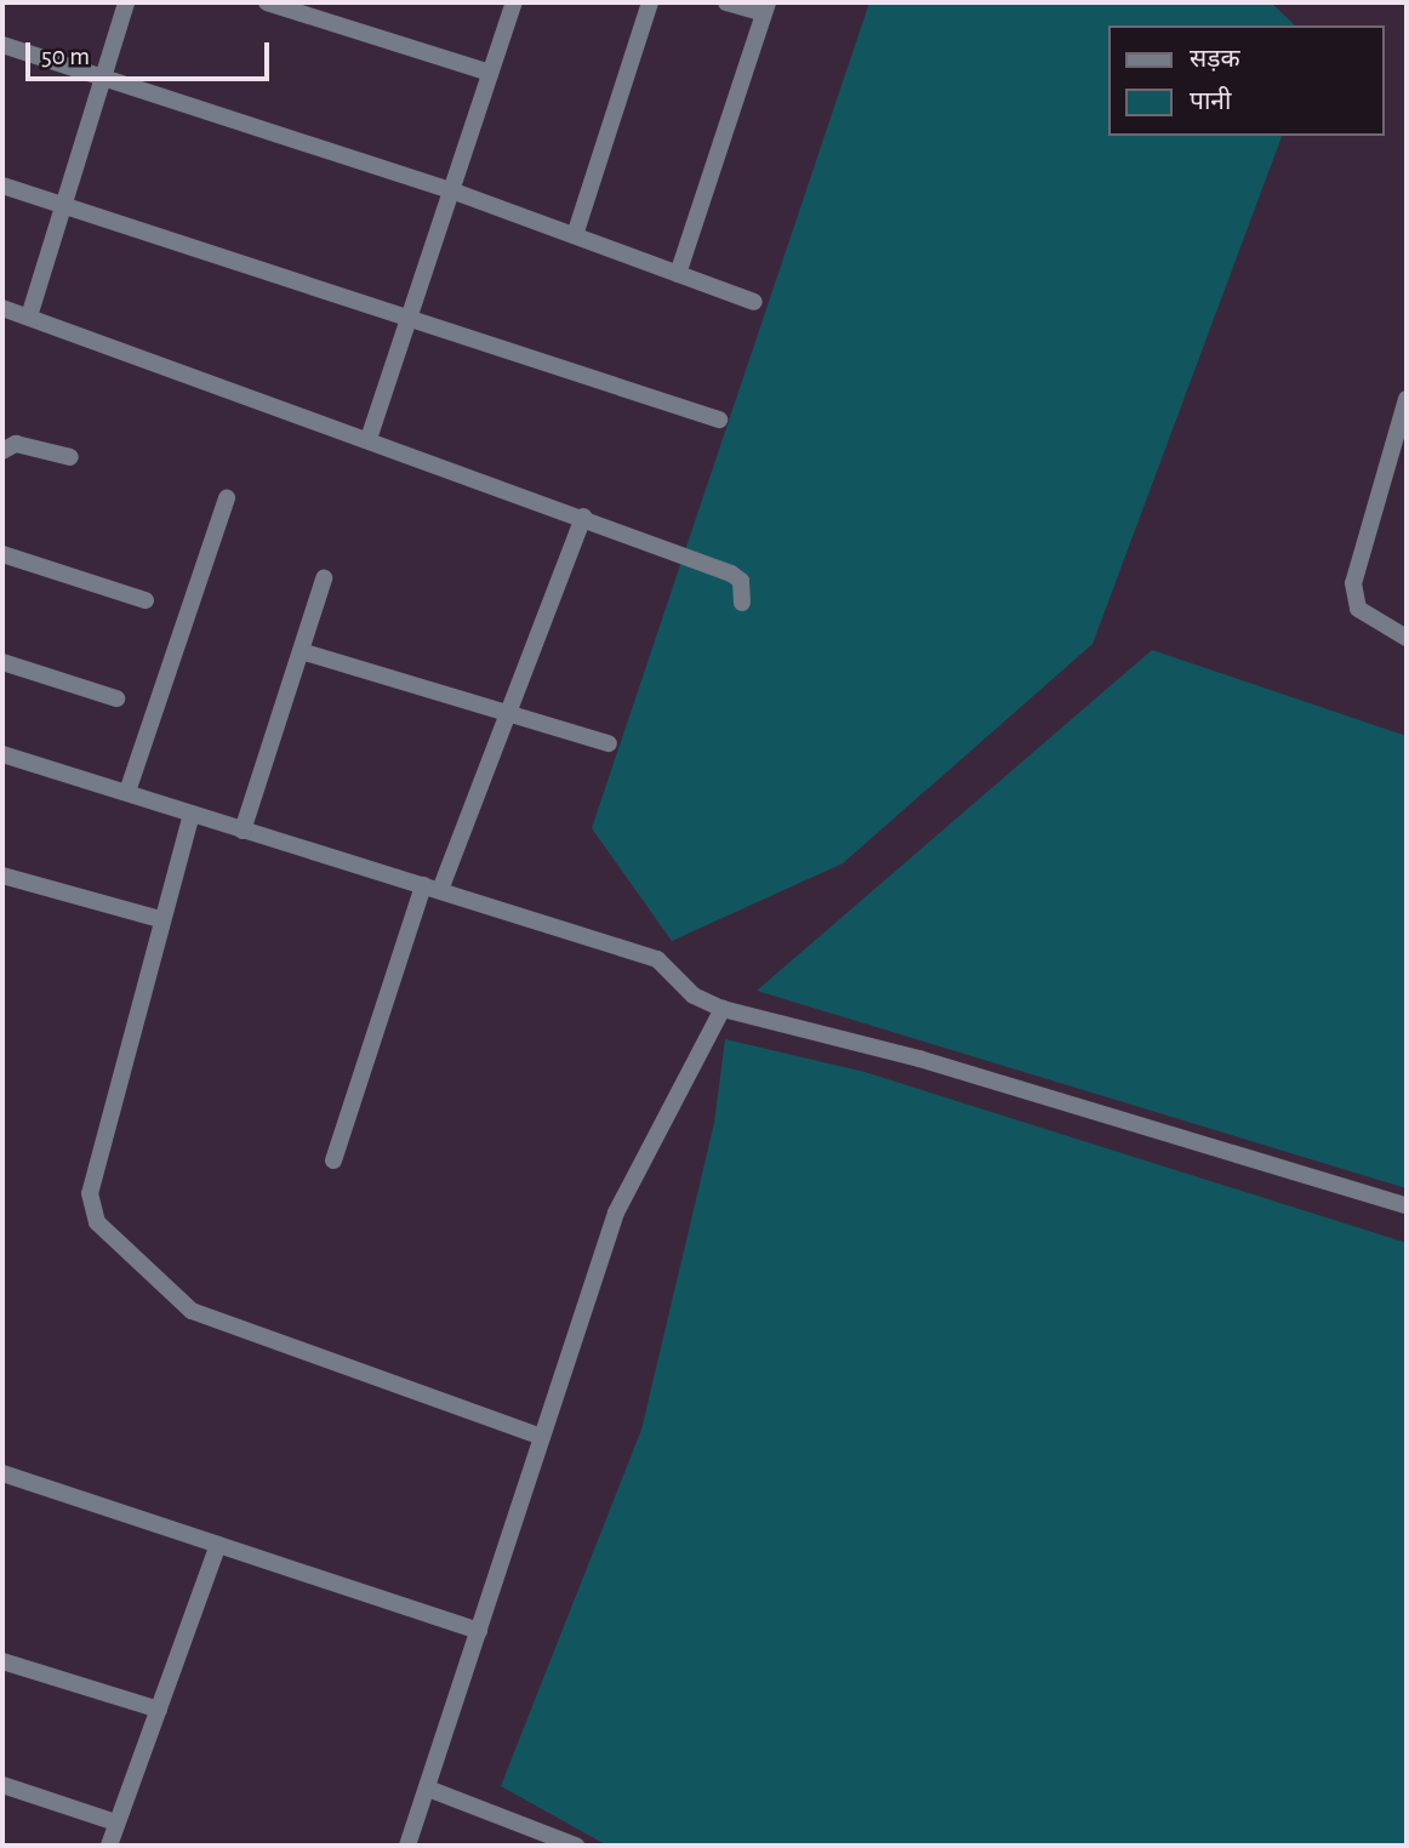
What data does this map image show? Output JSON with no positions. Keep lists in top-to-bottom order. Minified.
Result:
{"legend":["सड़क","पानी"],"scale_bar":"50 m"}
